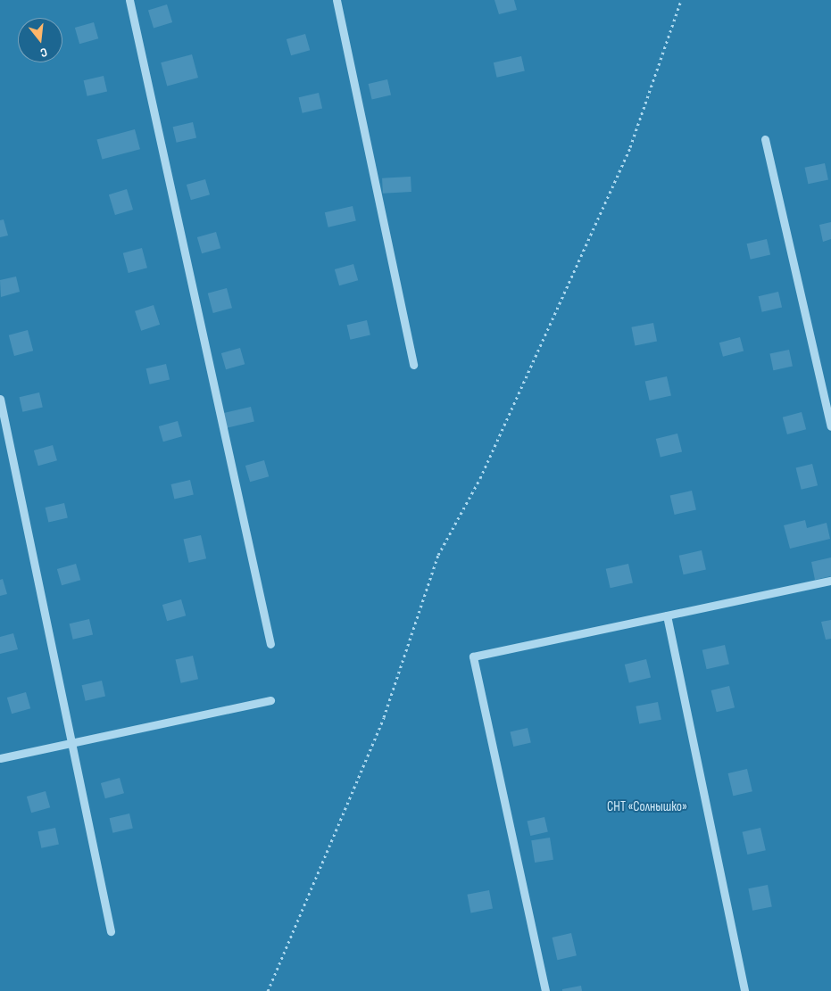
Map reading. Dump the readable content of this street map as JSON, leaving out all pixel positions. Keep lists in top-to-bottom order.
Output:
{
  "parks": ["СНТ «Солнышко»"],
  "north": "bottom"
}
